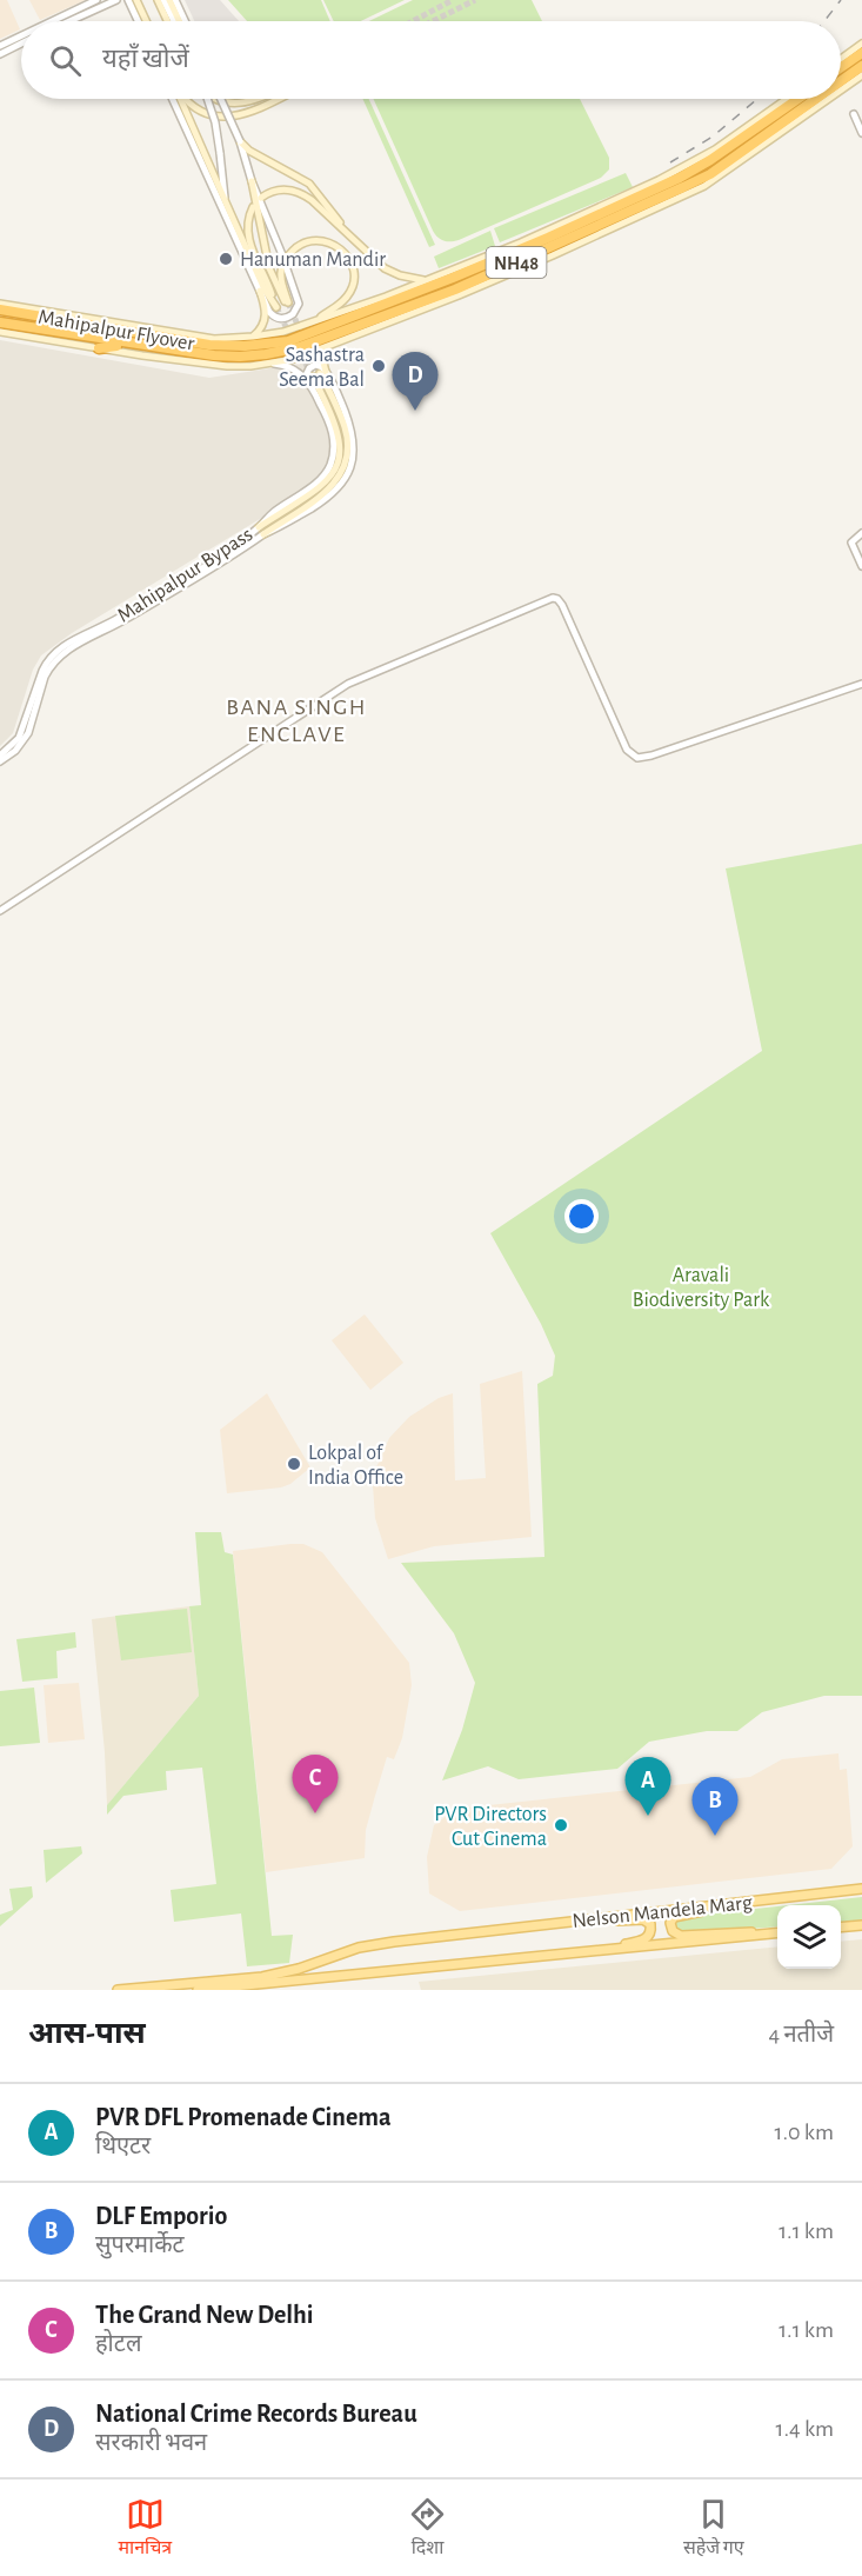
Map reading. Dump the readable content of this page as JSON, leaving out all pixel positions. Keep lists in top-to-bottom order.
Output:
{
  "streets": {
    "highway": ["NH48", "Mahipalpur Flyover"],
    "main road": ["Nelson Mandela Marg"],
    "street": ["Mahipalpur Bypass"]
  },
  "crossings": [
    ["NH48", "Mahipalpur Flyover"]
  ],
  "districts": ["BANA SINGH ENCLAVE"],
  "parks": ["Aravali Biodiversity Park"],
  "places": [
    "Hanuman Mandir",
    "Sashastra Seema Bal",
    "Lokpal of India Office",
    "PVR Directors Cut Cinema"
  ],
  "page": {
    "search": "यहाँ खोजें",
    "pins": [
      "D",
      "C",
      "A",
      "B"
    ],
    "heading": ["आस-पास", "4 नतीजे"],
    "list": [
      {
        "mark": "A",
        "name": "PVR DFL Promenade Cinema",
        "note": "थिएटर",
        "value": "1.0 km"
      },
      {
        "mark": "B",
        "name": "DLF Emporio",
        "note": "सुपरमार्केट",
        "value": "1.1 km"
      },
      {
        "mark": "C",
        "name": "The Grand New Delhi",
        "note": "होटल",
        "value": "1.1 km"
      },
      {
        "mark": "D",
        "name": "National Crime Records Bureau",
        "note": "सरकारी भवन",
        "value": "1.4 km"
      }
    ],
    "nav": ["मानचित्र", "दिशा", "सहेजे गए"]
  }
}
